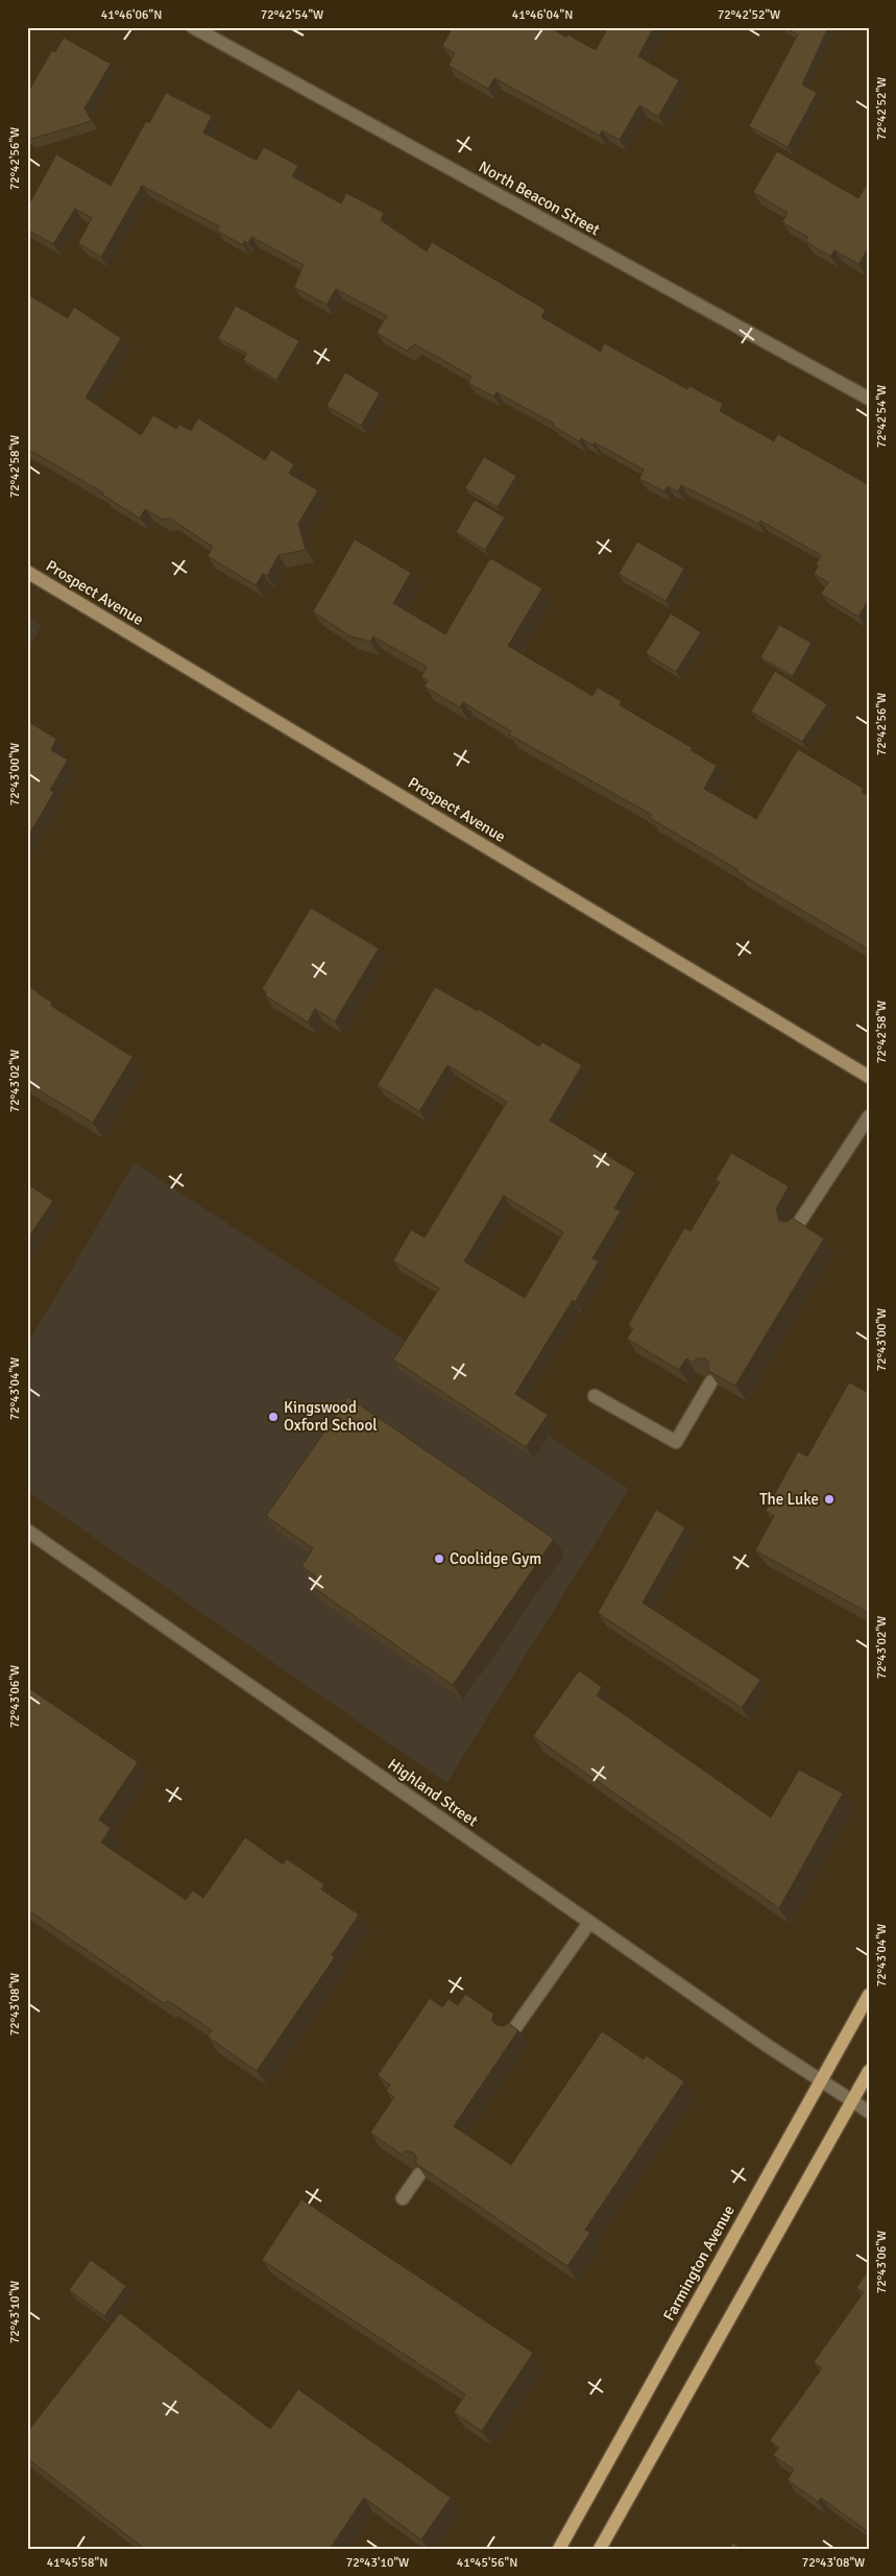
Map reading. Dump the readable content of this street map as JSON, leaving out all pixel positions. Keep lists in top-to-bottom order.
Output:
{
  "streets": {
    "main road": ["Prospect Avenue", "Farmington Avenue"],
    "street": ["North Beacon Street", "Highland Street"]
  },
  "crossings": [
    ["Highland Street", "Farmington Avenue"]
  ],
  "places": ["Kingswood Oxford School", "The Luke", "Coolidge Gym"],
  "coordinates": [
    "41°46'06\"N",
    "72°42'54\"W",
    "41°46'04\"N",
    "72°42'52\"W",
    "72°42'56\"W",
    "72°42'58\"W",
    "72°43'00\"W",
    "72°43'02\"W",
    "72°43'04\"W",
    "72°43'06\"W",
    "72°43'08\"W",
    "72°43'10\"W",
    "41°45'58\"N",
    "41°45'56\"N"
  ]
}
